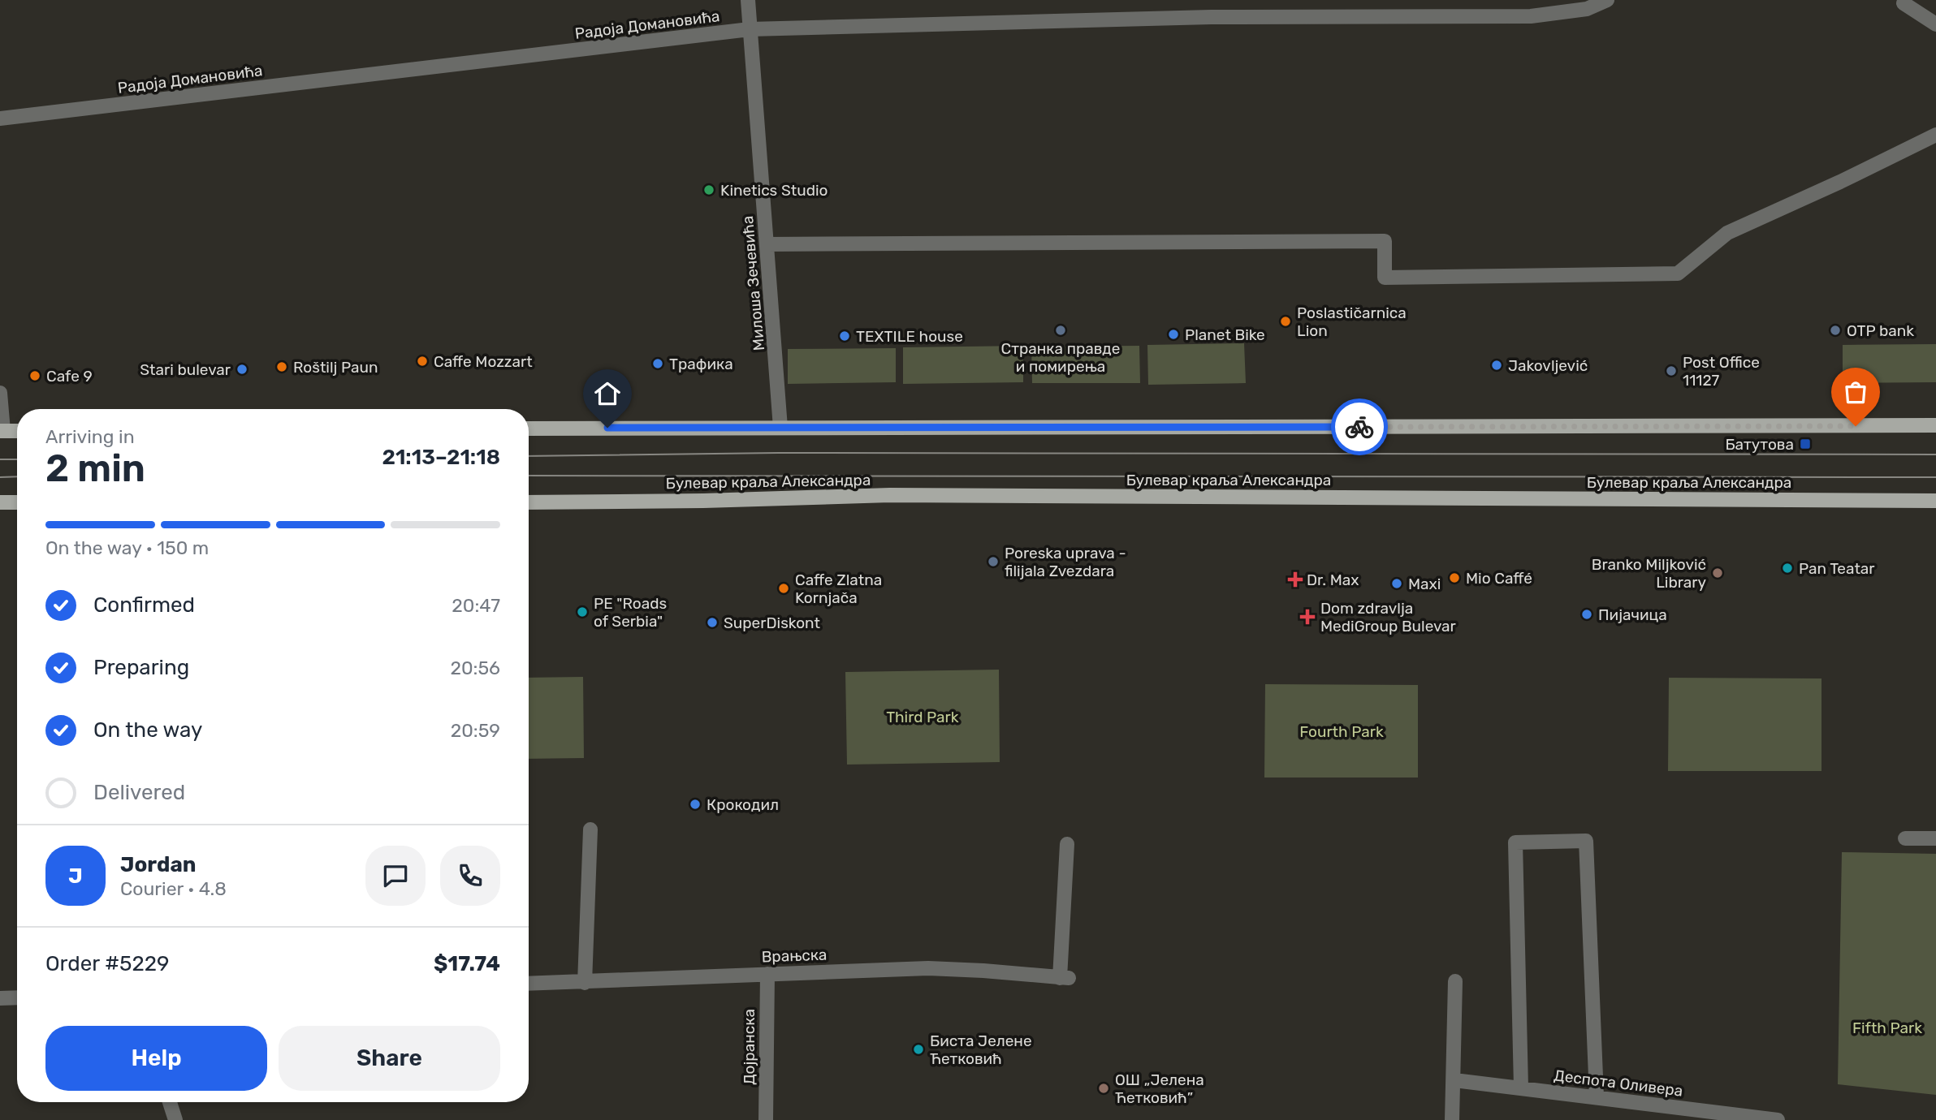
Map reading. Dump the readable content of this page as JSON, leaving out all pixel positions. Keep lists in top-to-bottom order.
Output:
{
  "streets": {
    "main road": ["Булевар краља Александра"],
    "street": [
      "Радоја Домановића",
      "Милоша Зечевића",
      "Врањска",
      "Дојранска",
      "Деспота Оливера"
    ]
  },
  "crossings": [
    ["Радоја Домановића", "Милоша Зечевића"],
    ["Врањска", "Дојранска"]
  ],
  "parks": ["Third Park", "Fourth Park", "Fifth Park"],
  "places": {
    "other": [
      "Kinetics Studio",
      "Poslastičarnica Lion",
      "Странка правде и помирења",
      "OTP bank",
      "Planet Bike",
      "TEXTILE house",
      "Caffe Mozzart",
      "Трафика",
      "Jakovljević",
      "Roštilj Paun",
      "Stari bulevar",
      "Post Office 11127",
      "Cafe 9",
      "Poreska uprava - filijala Zvezdara",
      "Pan Teatar",
      "Branko Miljković Library",
      "Mio Caffé",
      "Maxi",
      "Caffe Zlatna Kornjača",
      "PE \"Roads of Serbia\"",
      "Пијачица",
      "SuperDiskont",
      "Крокодил",
      "Биста Јелене Ћетковић",
      "ОШ „Јелена Ћетковић”"
    ],
    "transit": ["Батутова"],
    "health": ["Dr. Max", "Dom zdravlja MediGroup Bulevar"]
  },
  "page": {
    "heading": ["2 min", "Arriving in", "21:13–21:18"],
    "panel": [
      "Jordan",
      "Courier · 4.8",
      "Order #5229",
      "$17.74"
    ],
    "bar": "On the way · 150 m",
    "list": [
      ["Confirmed", "20:47"],
      ["Preparing", "20:56"],
      ["On the way", "20:59"],
      "Delivered"
    ],
    "round": "J",
    "buttons": ["Help", "Share"]
  }
}
